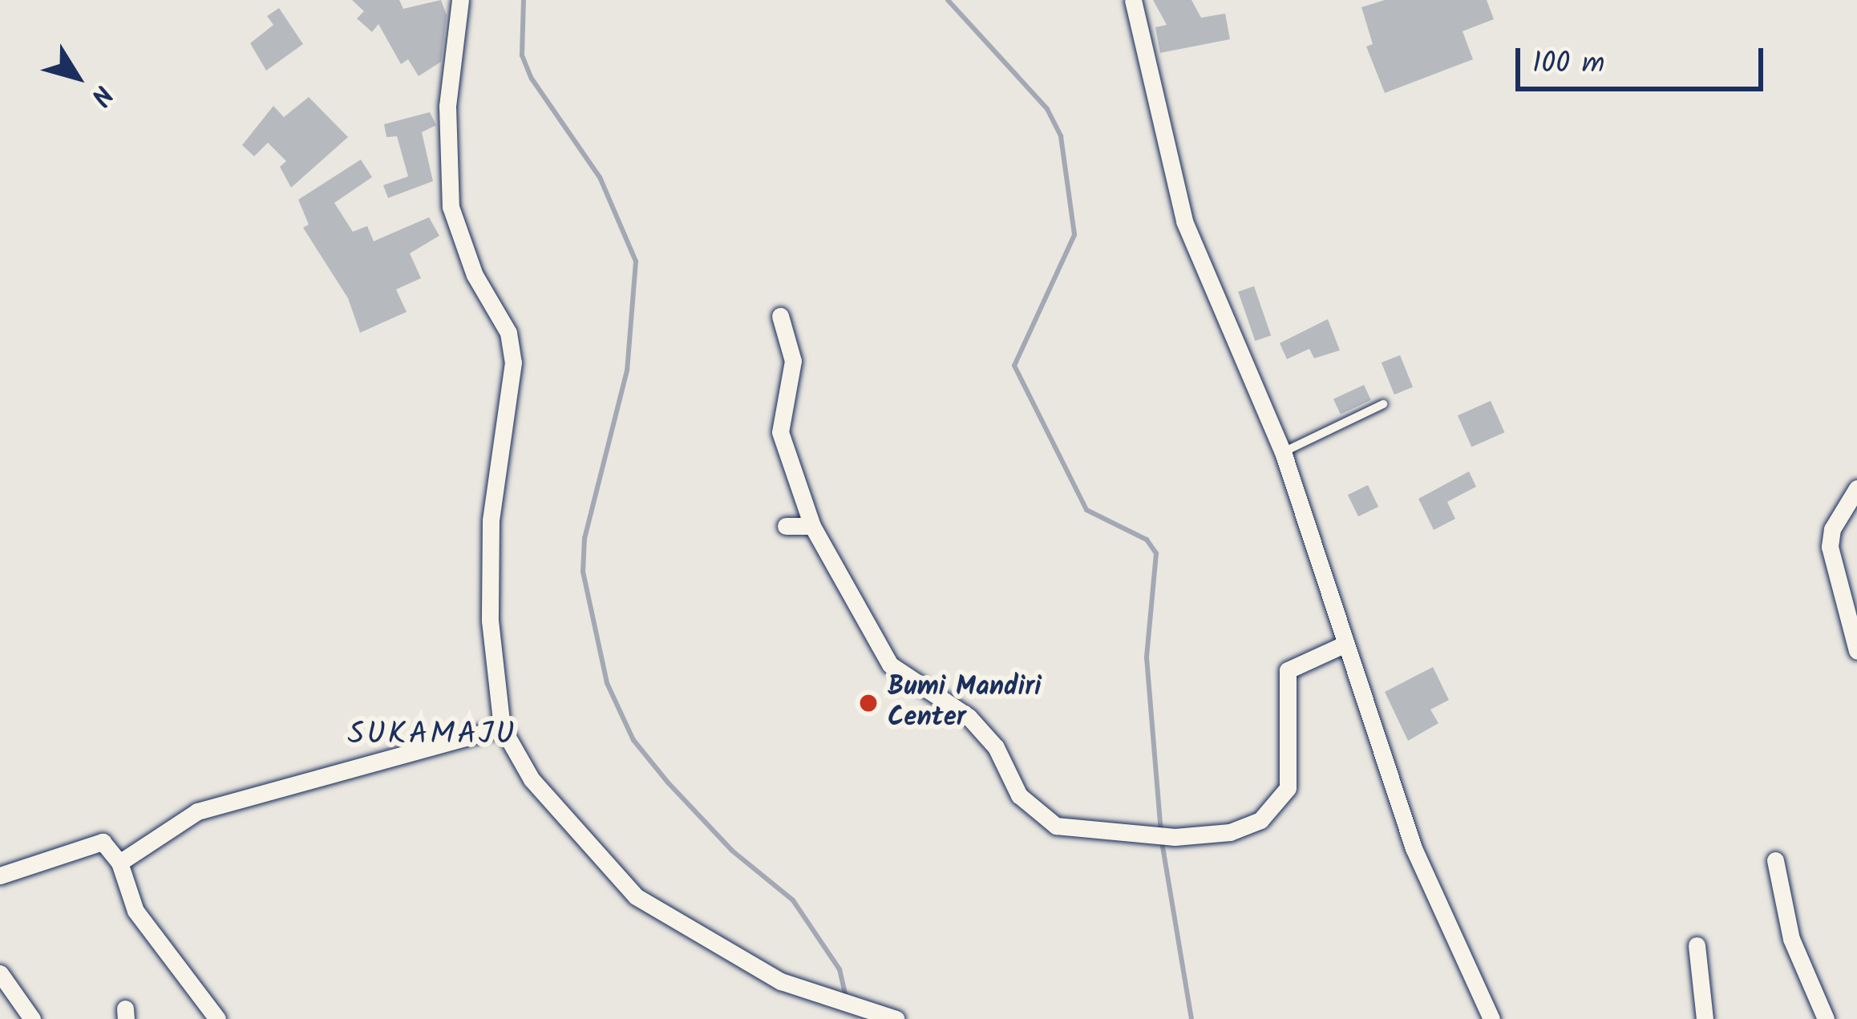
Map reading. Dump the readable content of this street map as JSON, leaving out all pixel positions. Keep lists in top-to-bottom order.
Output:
{
  "districts": ["SUKAMAJU"],
  "places": ["Bumi Mandiri Center"],
  "scale_bar": "100 m",
  "north": "bottom right"
}
